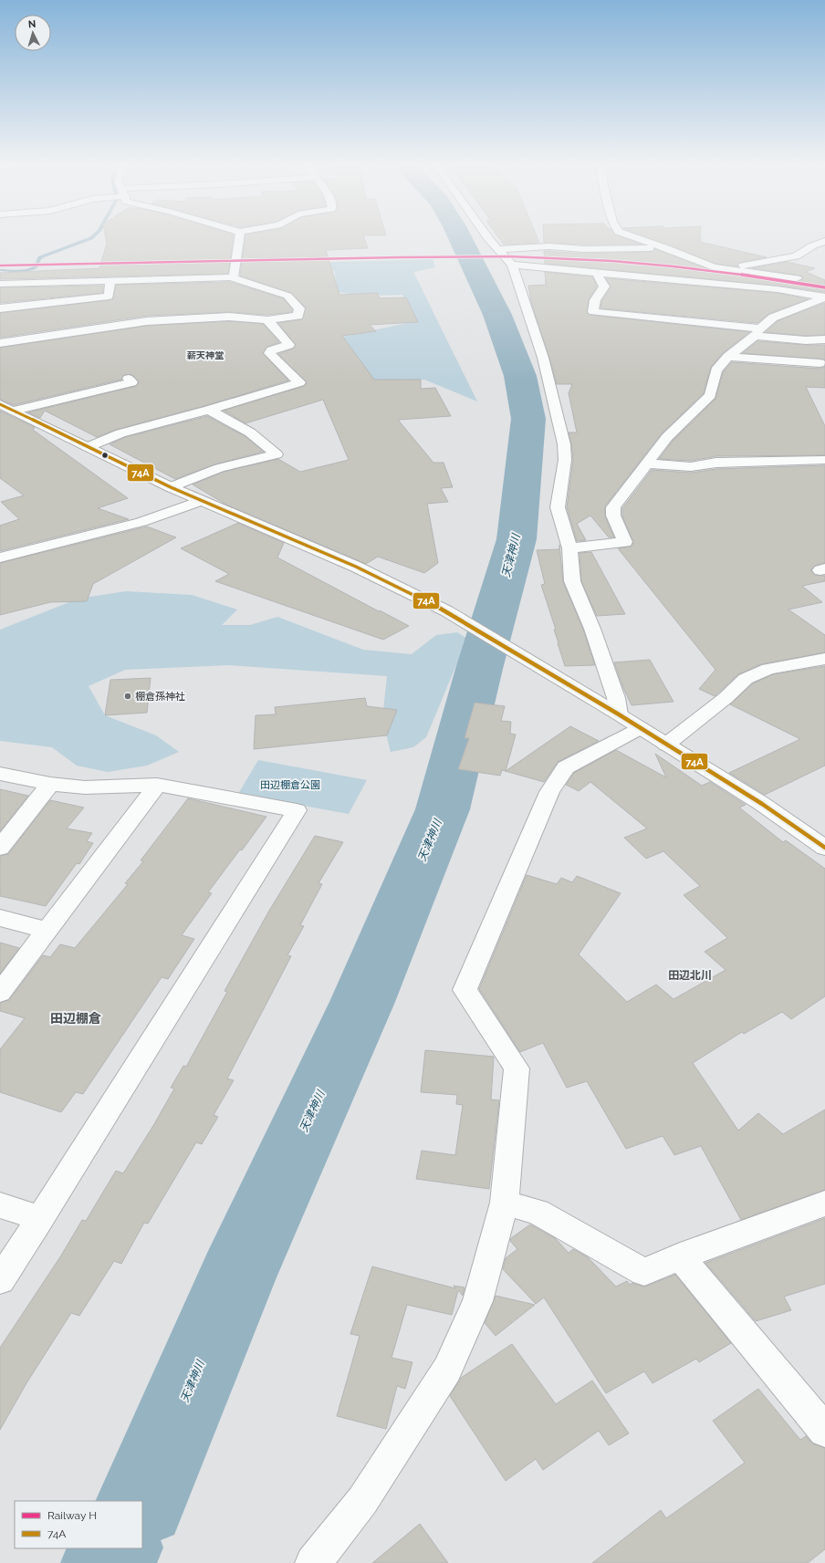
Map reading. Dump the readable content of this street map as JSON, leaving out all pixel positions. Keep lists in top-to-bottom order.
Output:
{
  "districts": ["薪天神堂", "田辺北川", "田辺棚倉"],
  "water": ["天津神川"],
  "parks": ["田辺棚倉公園"],
  "places": ["棚倉孫神社"],
  "lines": ["rail line H", "transit line 74A"],
  "legend": ["Railway H", "74A"],
  "north": "top"
}
